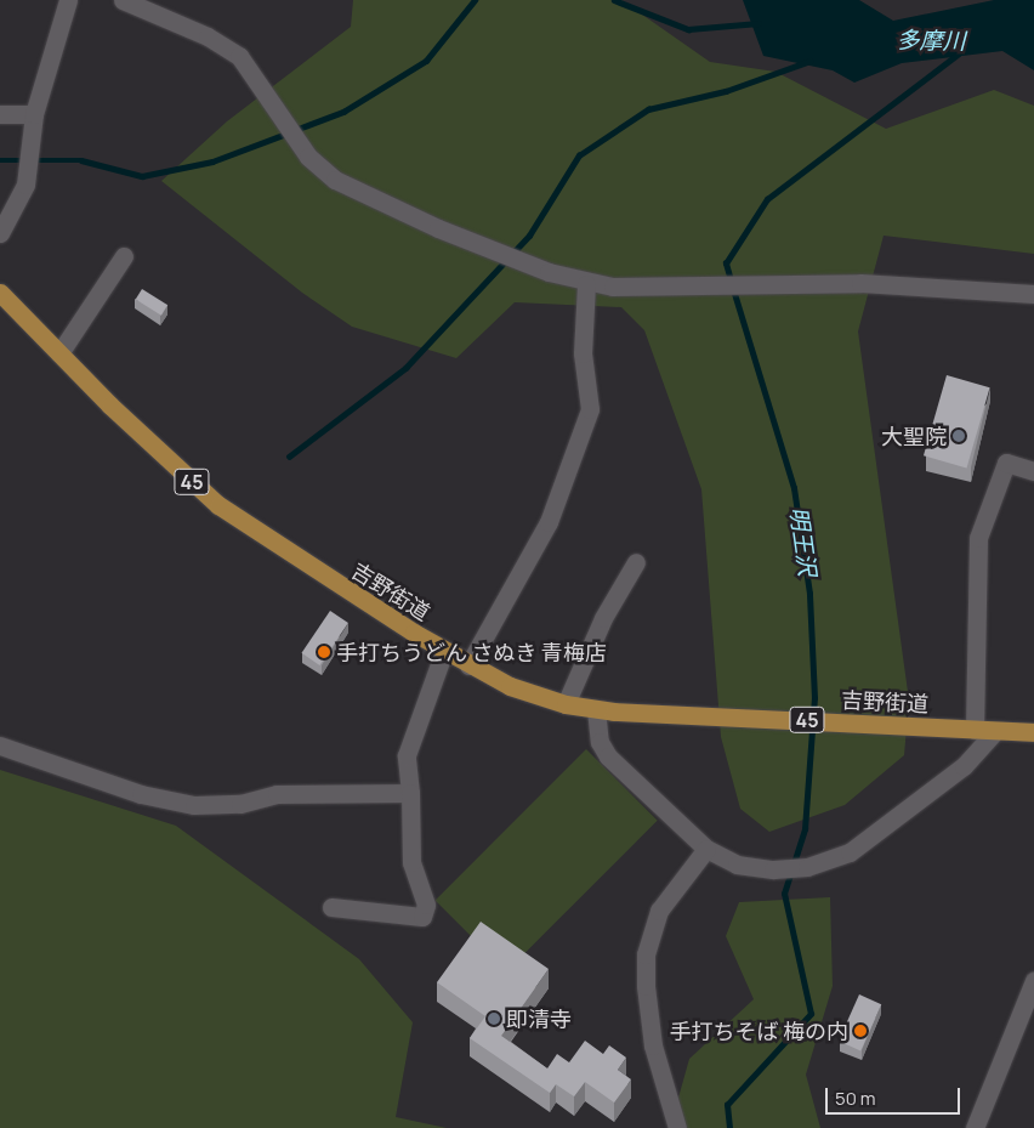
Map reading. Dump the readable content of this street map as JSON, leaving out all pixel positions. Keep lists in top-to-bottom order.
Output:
{
  "streets": {
    "main road": ["45", "吉野街道"]
  },
  "water": ["多摩川", "明王沢"],
  "places": [
    "大聖院",
    "手打ちうどん さぬき 青梅店",
    "即清寺",
    "手打ちそば 梅の内"
  ],
  "scale_bar": "50 m"
}
